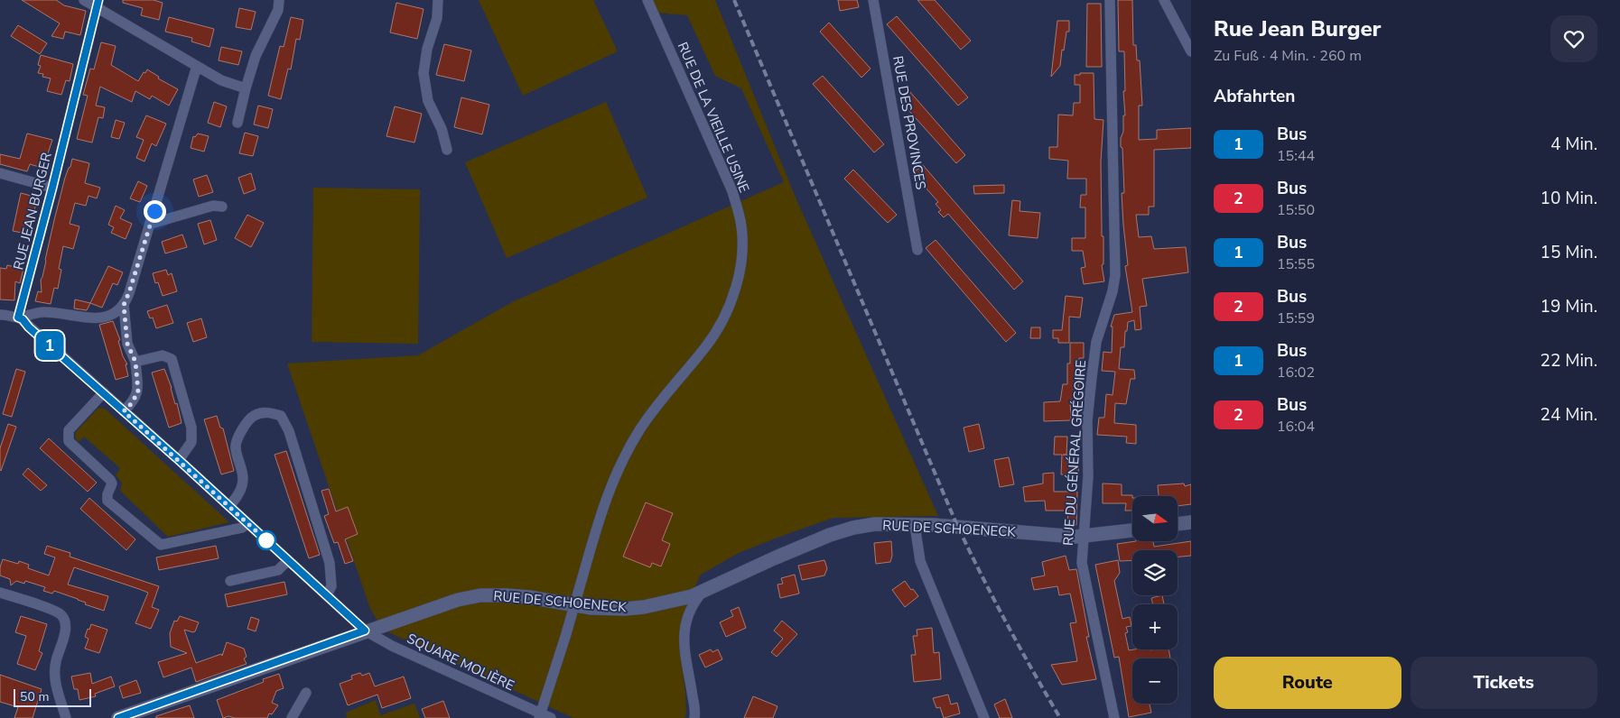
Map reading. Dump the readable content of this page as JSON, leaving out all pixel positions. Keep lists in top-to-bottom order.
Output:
{
  "streets": {
    "main road": ["RUE DE SCHOENECK"],
    "street": [
      "RUE DE LA VIEILLE USINE",
      "RUE DES PROVINCES",
      "RUE JEAN BURGER",
      "RUE DU GÉNÉRAL GRÉGOIRE",
      "SQUARE MOLIÈRE"
    ]
  },
  "crossings": [
    ["RUE DE LA VIEILLE USINE", "SQUARE MOLIÈRE"],
    ["RUE DU GÉNÉRAL GRÉGOIRE", "RUE DE SCHOENECK"],
    ["RUE DE SCHOENECK", "SQUARE MOLIÈRE"]
  ],
  "lines": ["bus line 1"],
  "scale_bar": "50 m",
  "north": "right",
  "page": {
    "on_map": "1",
    "heading": [
      ["Rue Jean Burger", "Zu Fuß · 4 Min. · 260 m"],
      "Abfahrten"
    ],
    "list": [
      {
        "mark": "1",
        "name": "Bus",
        "note": "15:44",
        "value": "4 Min."
      },
      {
        "mark": "2",
        "name": "Bus",
        "note": "15:50",
        "value": "10 Min."
      },
      {
        "mark": "1",
        "name": "Bus",
        "note": "15:55",
        "value": "15 Min."
      },
      {
        "mark": "2",
        "name": "Bus",
        "note": "15:59",
        "value": "19 Min."
      },
      {
        "mark": "1",
        "name": "Bus",
        "note": "16:02",
        "value": "22 Min."
      },
      {
        "mark": "2",
        "name": "Bus",
        "note": "16:04",
        "value": "24 Min."
      }
    ],
    "map_buttons": ["+", "−"],
    "buttons": ["Route", "Tickets"],
    "scale": "50 m"
  }
}
